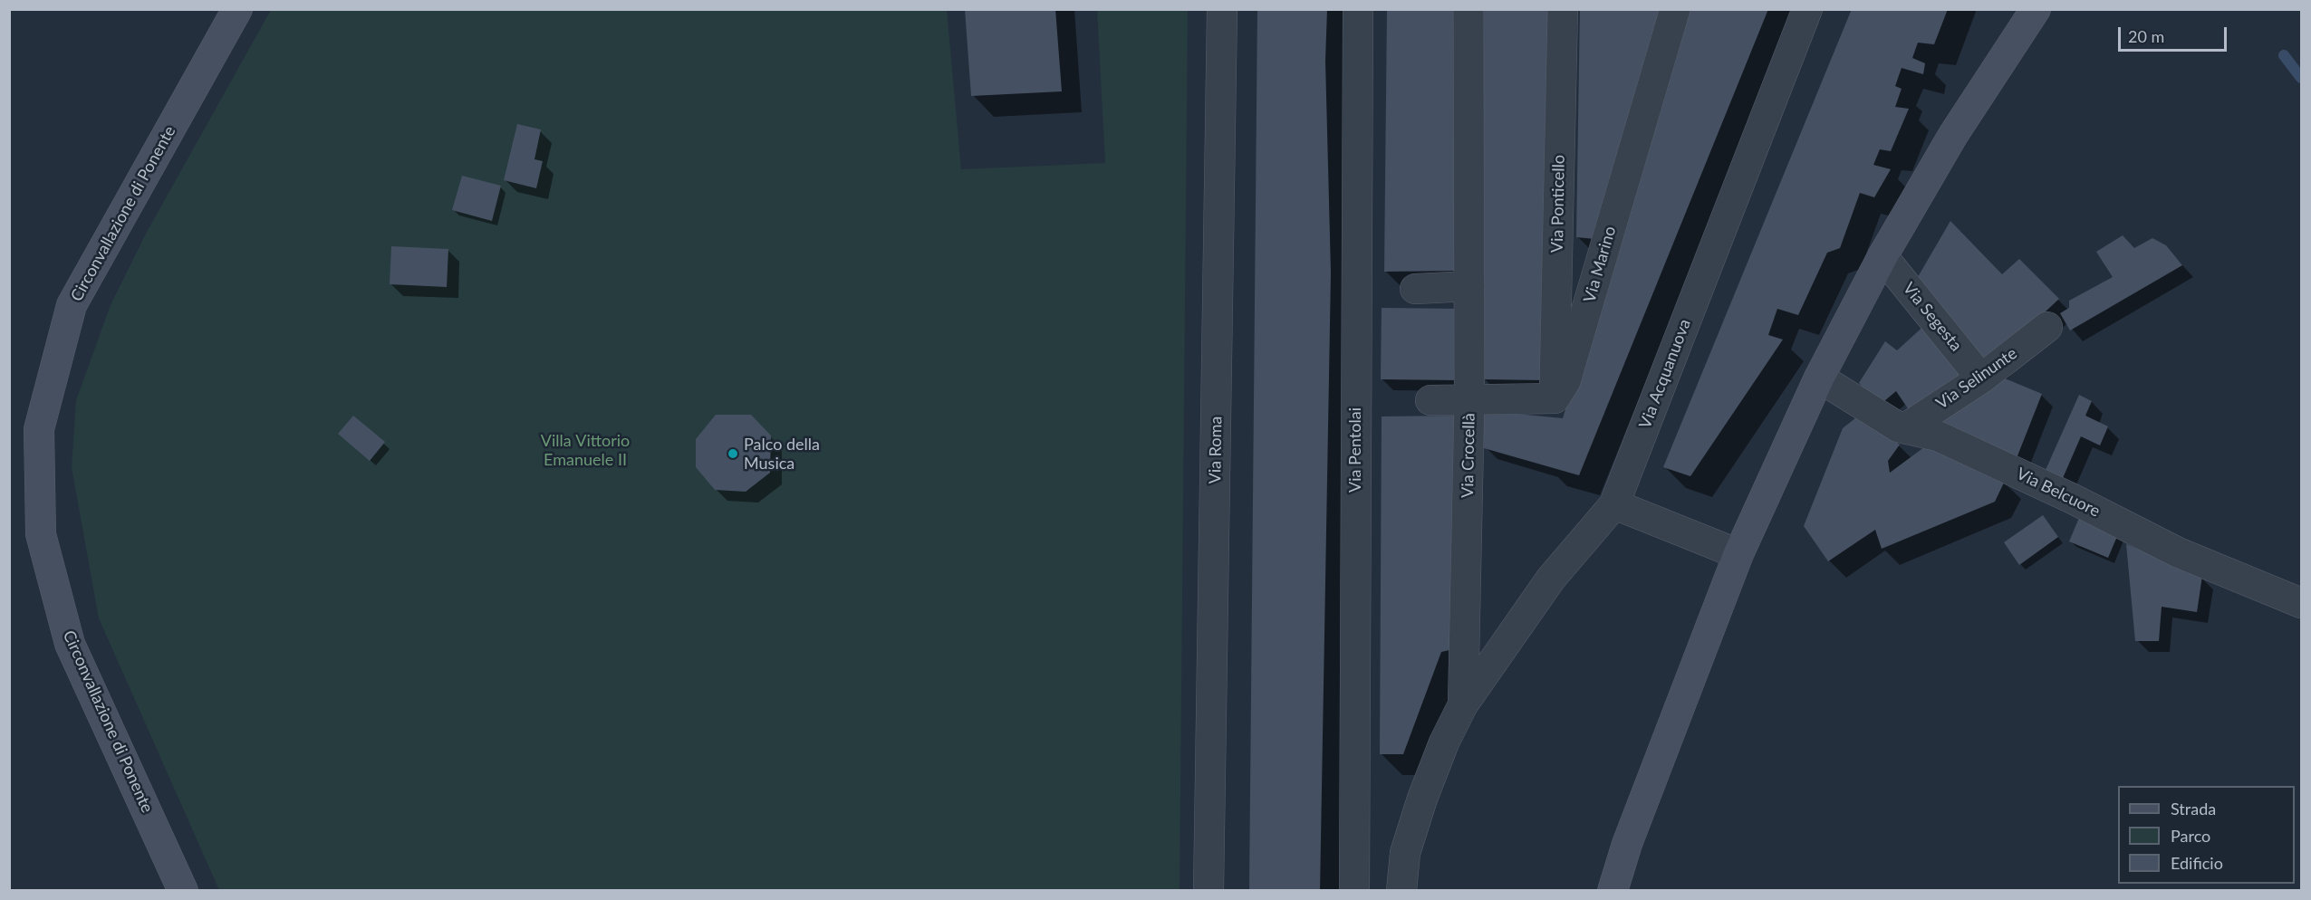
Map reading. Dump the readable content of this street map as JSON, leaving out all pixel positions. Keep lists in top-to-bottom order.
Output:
{
  "streets": {
    "main road": ["Circonvallazione di Ponente"],
    "street": [
      "Via Ponticello",
      "Via Marino",
      "Via Segesta",
      "Via Acquanuova",
      "Via Selinunte",
      "Via Roma",
      "Via Pentolai",
      "Via Crocellà",
      "Via Belcuore"
    ]
  },
  "crossings": [
    ["Via Ponticello", "Via Marino"],
    ["Via Segesta", "Via Selinunte"],
    ["Via Acquanuova", "Via Crocellà"],
    ["Via Selinunte", "Via Belcuore"]
  ],
  "parks": ["Villa Vittorio Emanuele II"],
  "places": ["Palco della Musica"],
  "legend": ["Strada", "Parco", "Edificio"],
  "scale_bar": "20 m"
}
